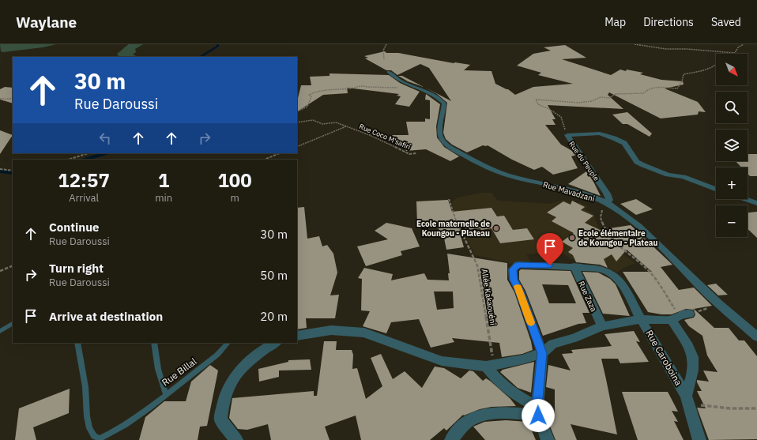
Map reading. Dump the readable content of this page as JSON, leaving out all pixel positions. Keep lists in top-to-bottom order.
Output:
{
  "streets": {
    "street": [
      "Rue du Peuple",
      "Rue Mavadzani",
      "Rue Zaza",
      "Rue Caroboina"
    ],
    "lane": ["Rue Billal"],
    "path": ["Rue Coco M'safiri", "Allée Kakaouéni"]
  },
  "crossings": [
    ["Rue du Peuple", "Rue Mavadzani"],
    ["Rue Zaza", "Rue Caroboina"]
  ],
  "places": ["Ecole maternelle de Koungou - Plateau", "Ecole élémentaire de Koungou - Plateau"],
  "north": "bottom right",
  "page": {
    "header": "Waylane",
    "nav": ["Map", "Directions", "Saved"],
    "map_buttons": ["+", "−"],
    "turn": ["30 m", "Rue Daroussi"],
    "eta": [
      "12:57",
      "Arrival",
      "1",
      "min",
      "100",
      "m"
    ],
    "list": [
      {
        "name": "Continue",
        "note": "Rue Daroussi",
        "value": "30 m"
      },
      {
        "name": "Turn right",
        "note": "Rue Daroussi",
        "value": "50 m"
      },
      {
        "name": "Arrive at destination",
        "value": "20 m"
      }
    ]
  }
}
